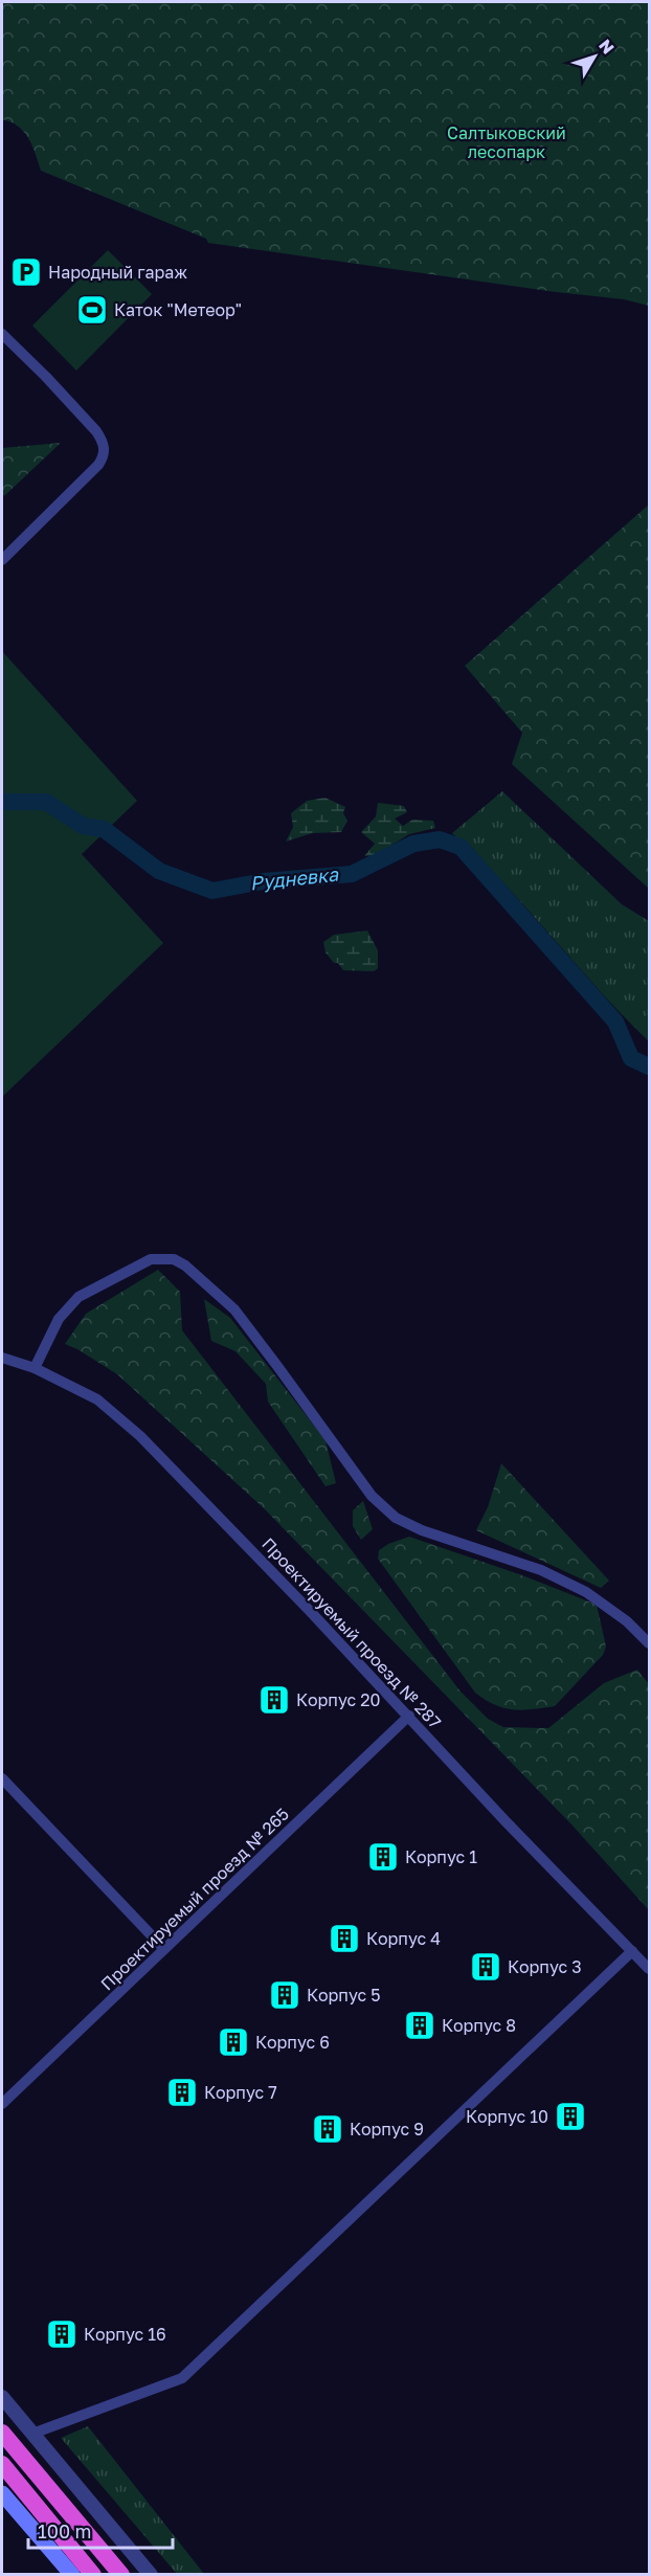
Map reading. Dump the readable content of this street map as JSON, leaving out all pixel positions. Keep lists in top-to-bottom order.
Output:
{
  "streets": {
    "street": ["Проектируемый проезд № 287", "Проектируемый проезд № 265"]
  },
  "crossings": [
    ["Проектируемый проезд № 287", "Проектируемый проезд № 265"]
  ],
  "water": ["Рудневка"],
  "parks": ["Салтыковский лесопарк"],
  "places": {
    "parking": ["Народный гараж"],
    "sports": ["Каток \"Метеор\""],
    "building": [
      "Корпус 20",
      "Корпус 1",
      "Корпус 4",
      "Корпус 3",
      "Корпус 5",
      "Корпус 8",
      "Корпус 6",
      "Корпус 7",
      "Корпус 10",
      "Корпус 9",
      "Корпус 16"
    ]
  },
  "scale_bar": "100 m",
  "north": "top right"
}
